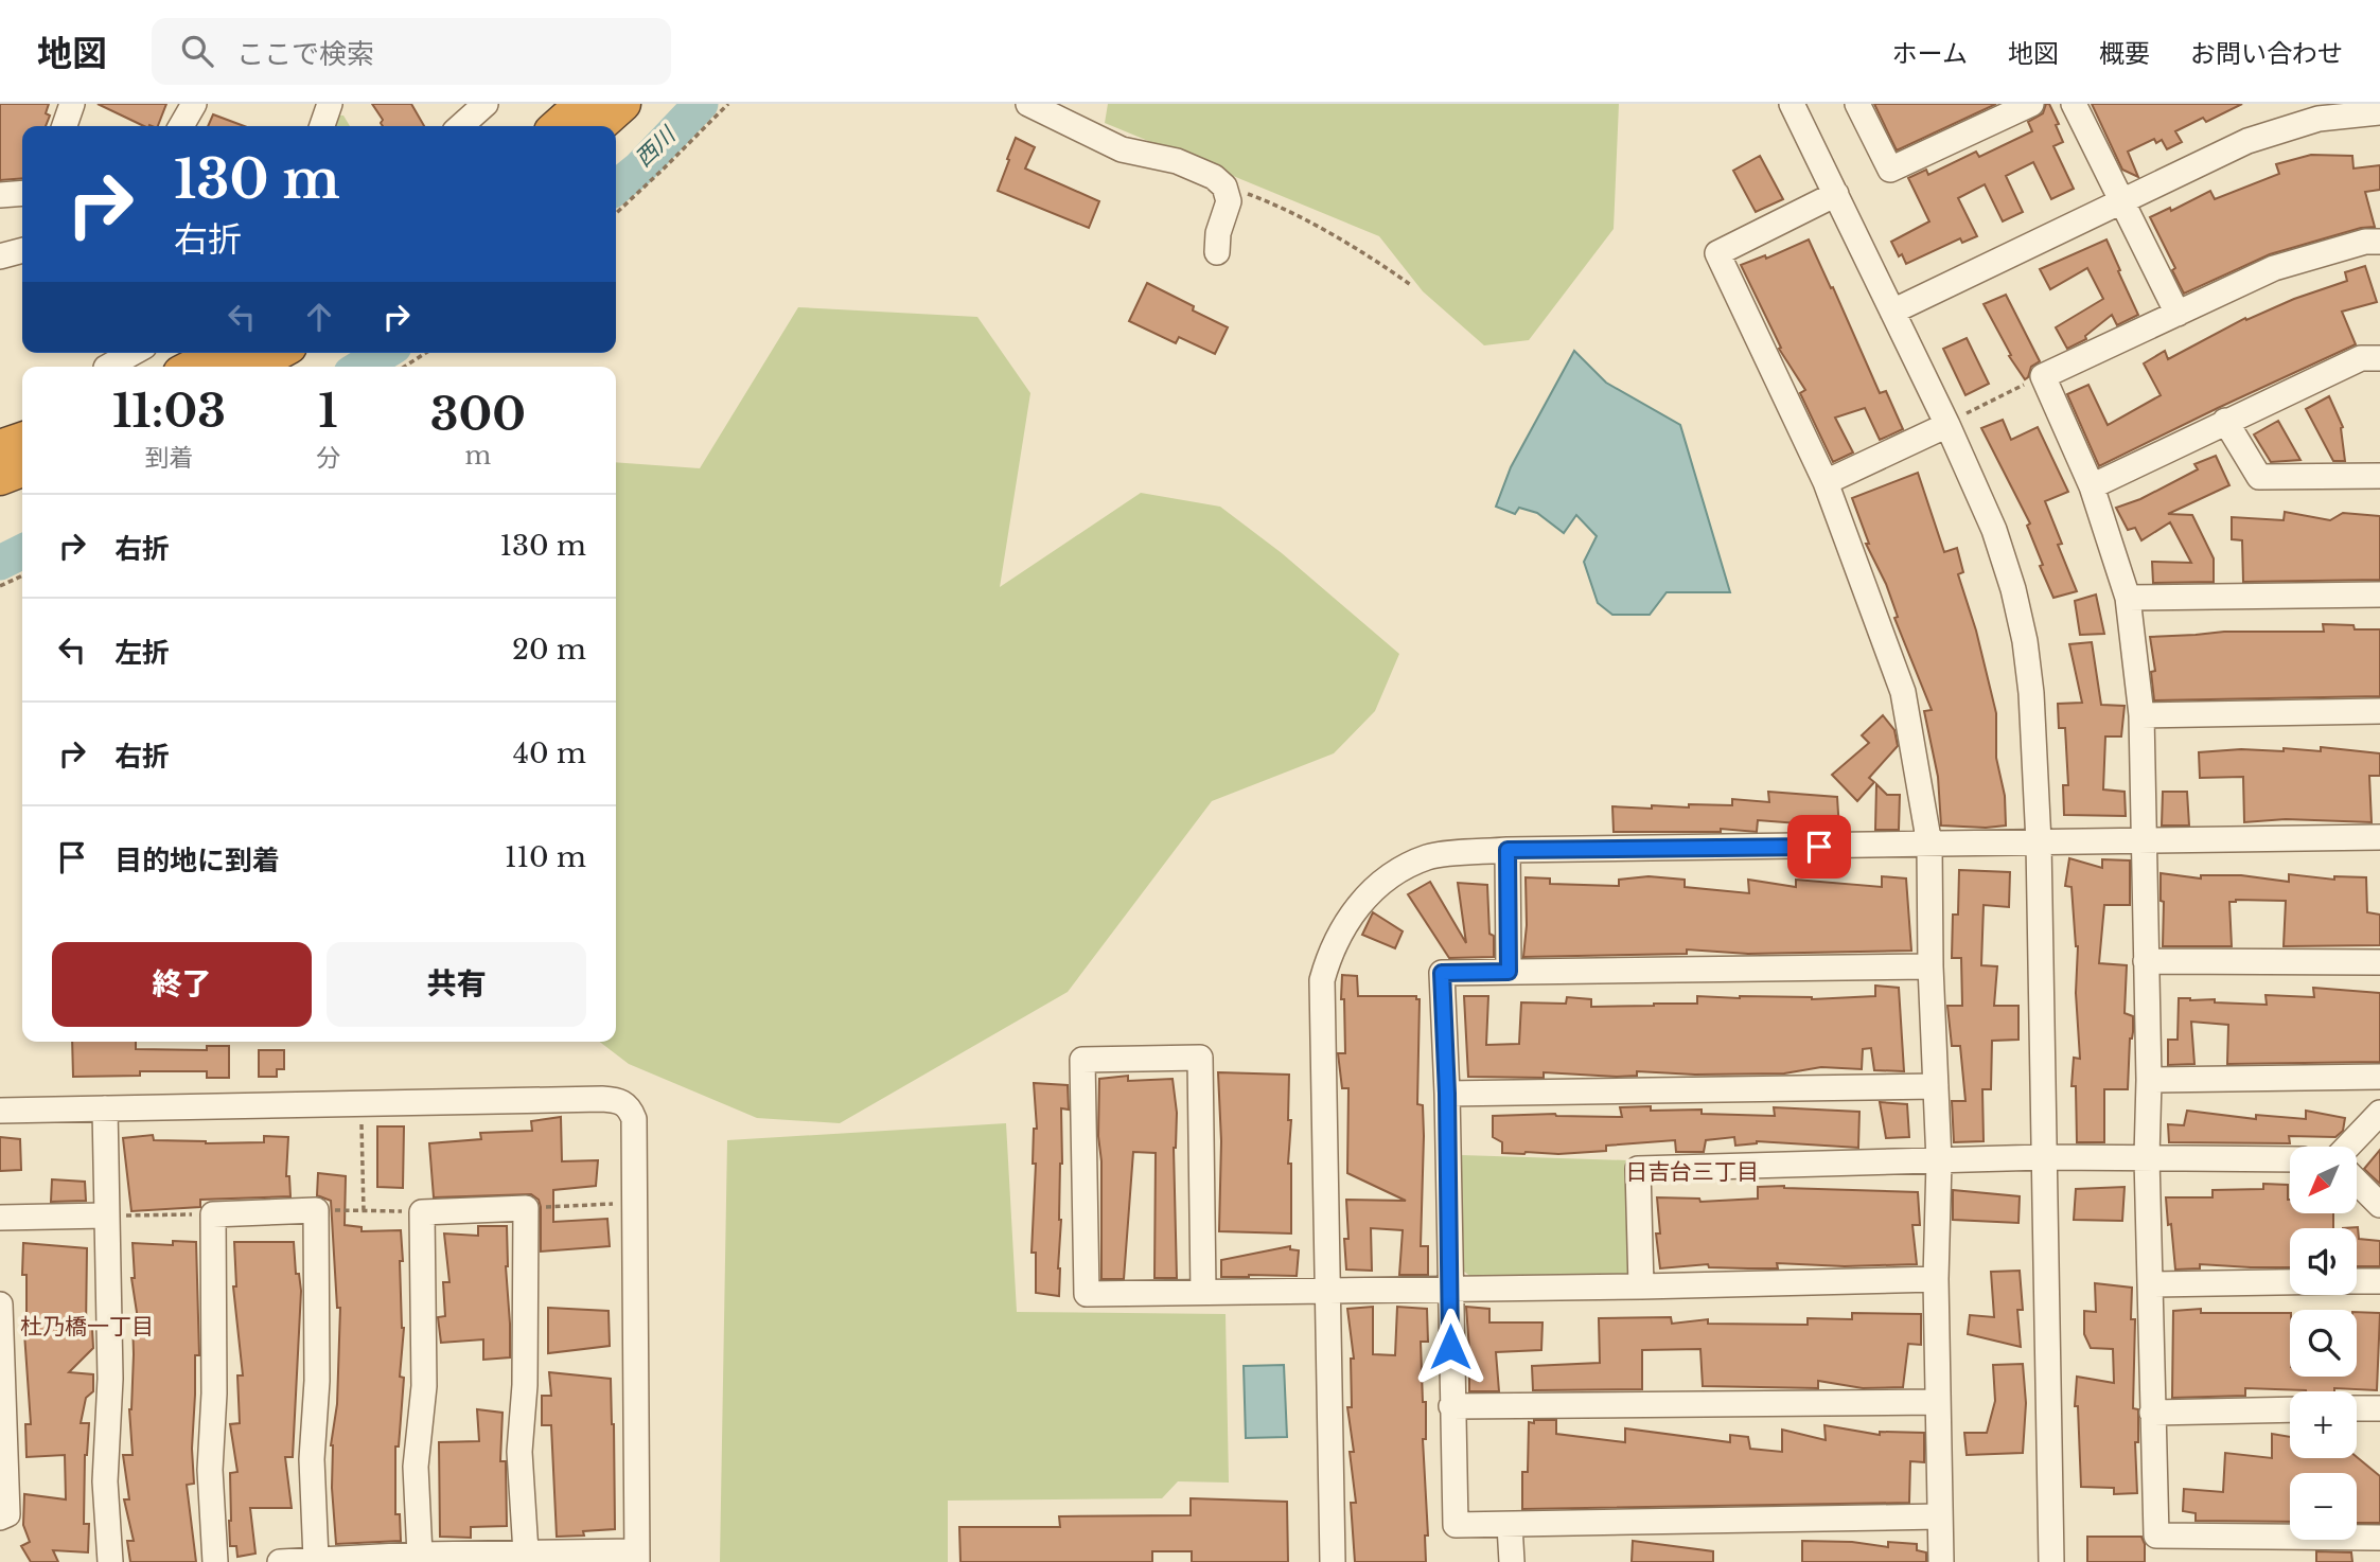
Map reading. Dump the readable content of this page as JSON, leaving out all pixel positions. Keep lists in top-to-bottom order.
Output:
{
  "districts": ["日吉台三丁目", "杜乃橋一丁目"],
  "water": ["西川"],
  "north": "bottom left",
  "page": {
    "header": "地図",
    "search": "ここで検索",
    "nav": [
      "ホーム",
      "地図",
      "概要",
      "お問い合わせ"
    ],
    "turn": ["130 m", "右折"],
    "eta": [
      "11:03",
      "到着",
      "1",
      "分",
      "300",
      "m"
    ],
    "list": [
      {
        "name": "右折",
        "value": "130 m"
      },
      {
        "name": "左折",
        "value": "20 m"
      },
      {
        "name": "右折",
        "value": "40 m"
      },
      {
        "name": "目的地に到着",
        "value": "110 m"
      }
    ],
    "buttons": ["終了", "共有"],
    "map_buttons": ["+", "−"]
  }
}
